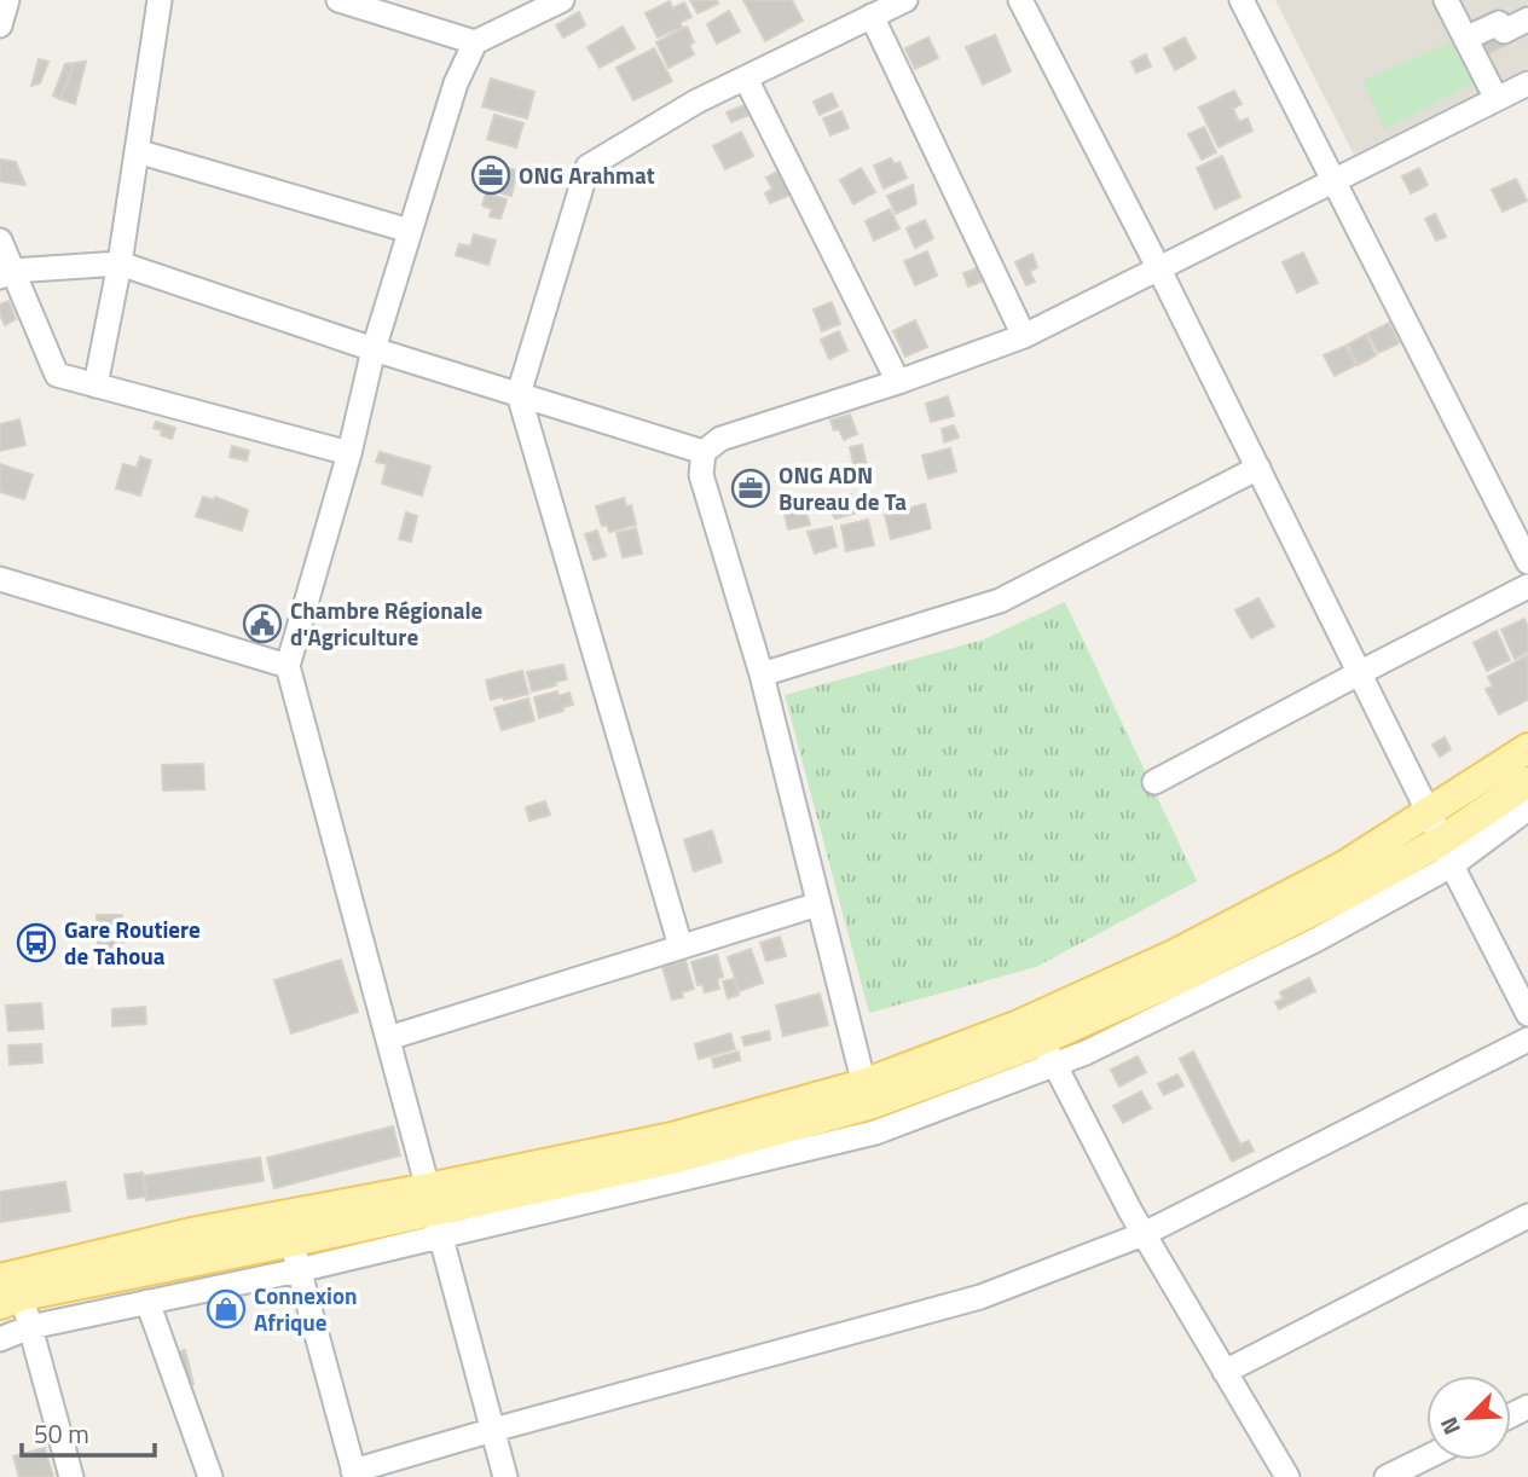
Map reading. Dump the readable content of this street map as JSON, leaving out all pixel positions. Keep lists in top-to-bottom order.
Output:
{
  "places": {
    "office": ["ONG Arahmat", "ONG ADN Bureau de Ta"],
    "public building": ["Chambre Régionale d'Agriculture"],
    "bus stop": ["Gare Routiere de Tahoua"],
    "shop": ["Connexion Afrique"]
  },
  "scale_bar": "50 m",
  "north": "bottom left"
}
